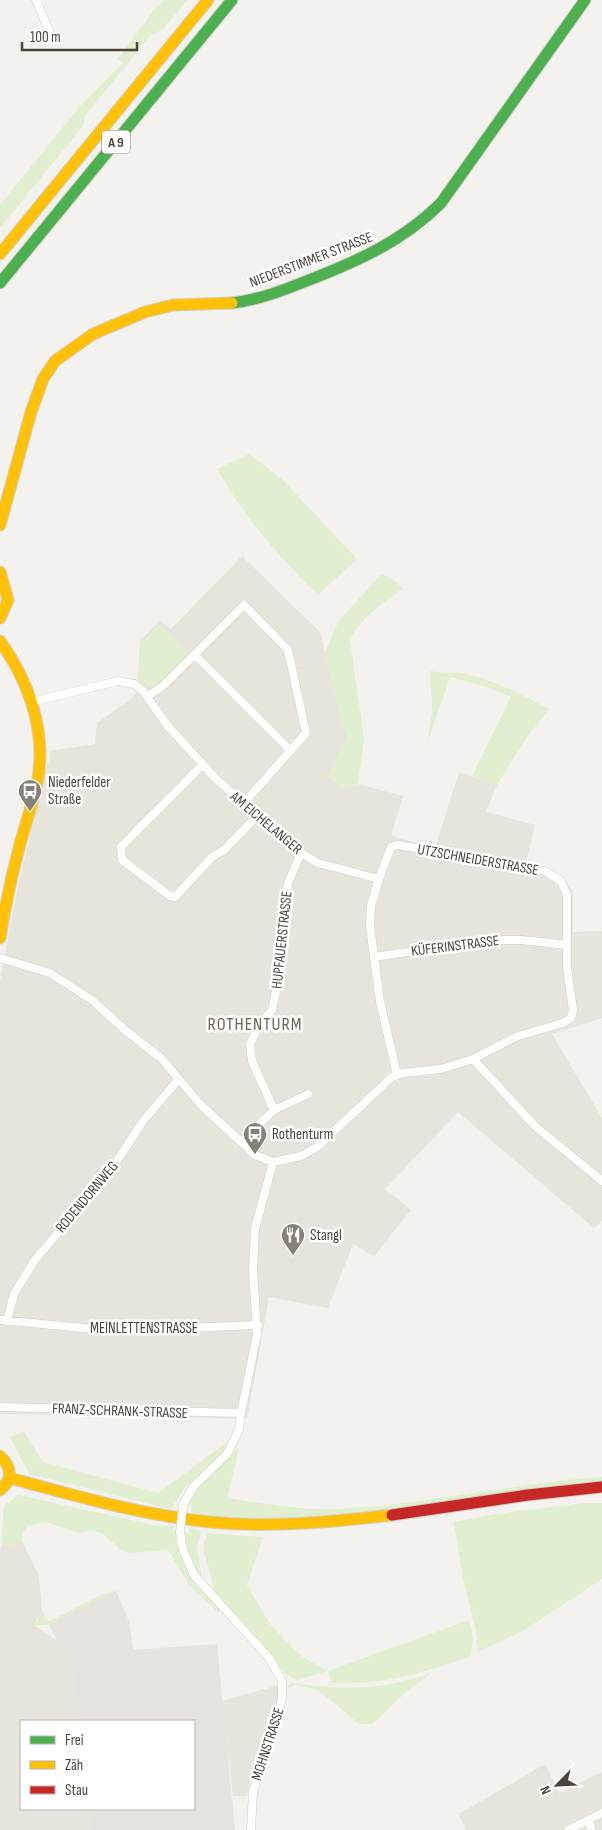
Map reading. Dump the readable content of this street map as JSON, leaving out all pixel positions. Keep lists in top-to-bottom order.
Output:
{
  "streets": {
    "main road": ["A 9", "NIEDERSTIMMER STRASSE"],
    "street": [
      "AM EICHELANGER",
      "UTZSCHNEIDERSTRASSE",
      "HUPFAUERSTRASSE",
      "KÜFERINSTRASSE",
      "RODENDORNWEG",
      "MEINLETTENSTRASSE",
      "FRANZ-SCHRANK-STRASSE",
      "MOHNSTRASSE"
    ]
  },
  "crossings": [
    ["AM EICHELANGER", "UTZSCHNEIDERSTRASSE"],
    ["AM EICHELANGER", "HUPFAUERSTRASSE"],
    ["UTZSCHNEIDERSTRASSE", "KÜFERINSTRASSE"],
    ["RODENDORNWEG", "MEINLETTENSTRASSE"],
    ["FRANZ-SCHRANK-STRASSE", "MOHNSTRASSE"]
  ],
  "districts": ["ROTHENTURM"],
  "places": {
    "bus stop": ["Niederfelder Straße", "Rothenturm"],
    "restaurant": ["Stangl"]
  },
  "legend": ["Frei", "Zäh", "Stau"],
  "scale_bar": "100 m",
  "north": "bottom left"
}
